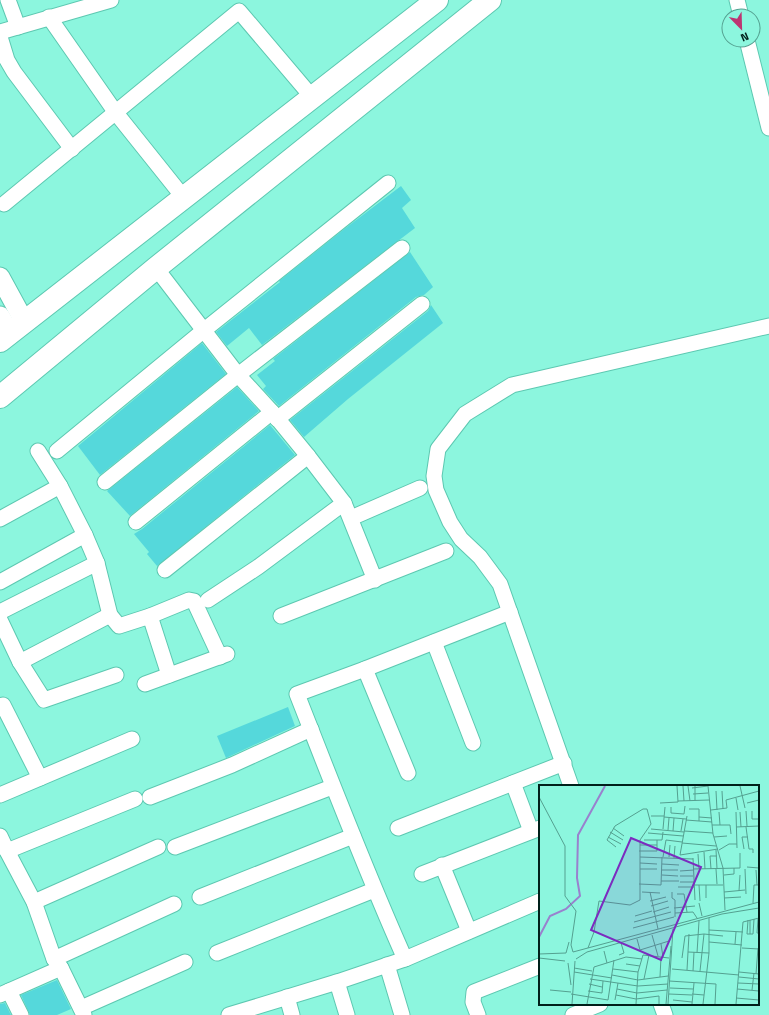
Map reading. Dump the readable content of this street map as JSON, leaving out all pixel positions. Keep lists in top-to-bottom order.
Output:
{
  "north": "bottom right"
}
